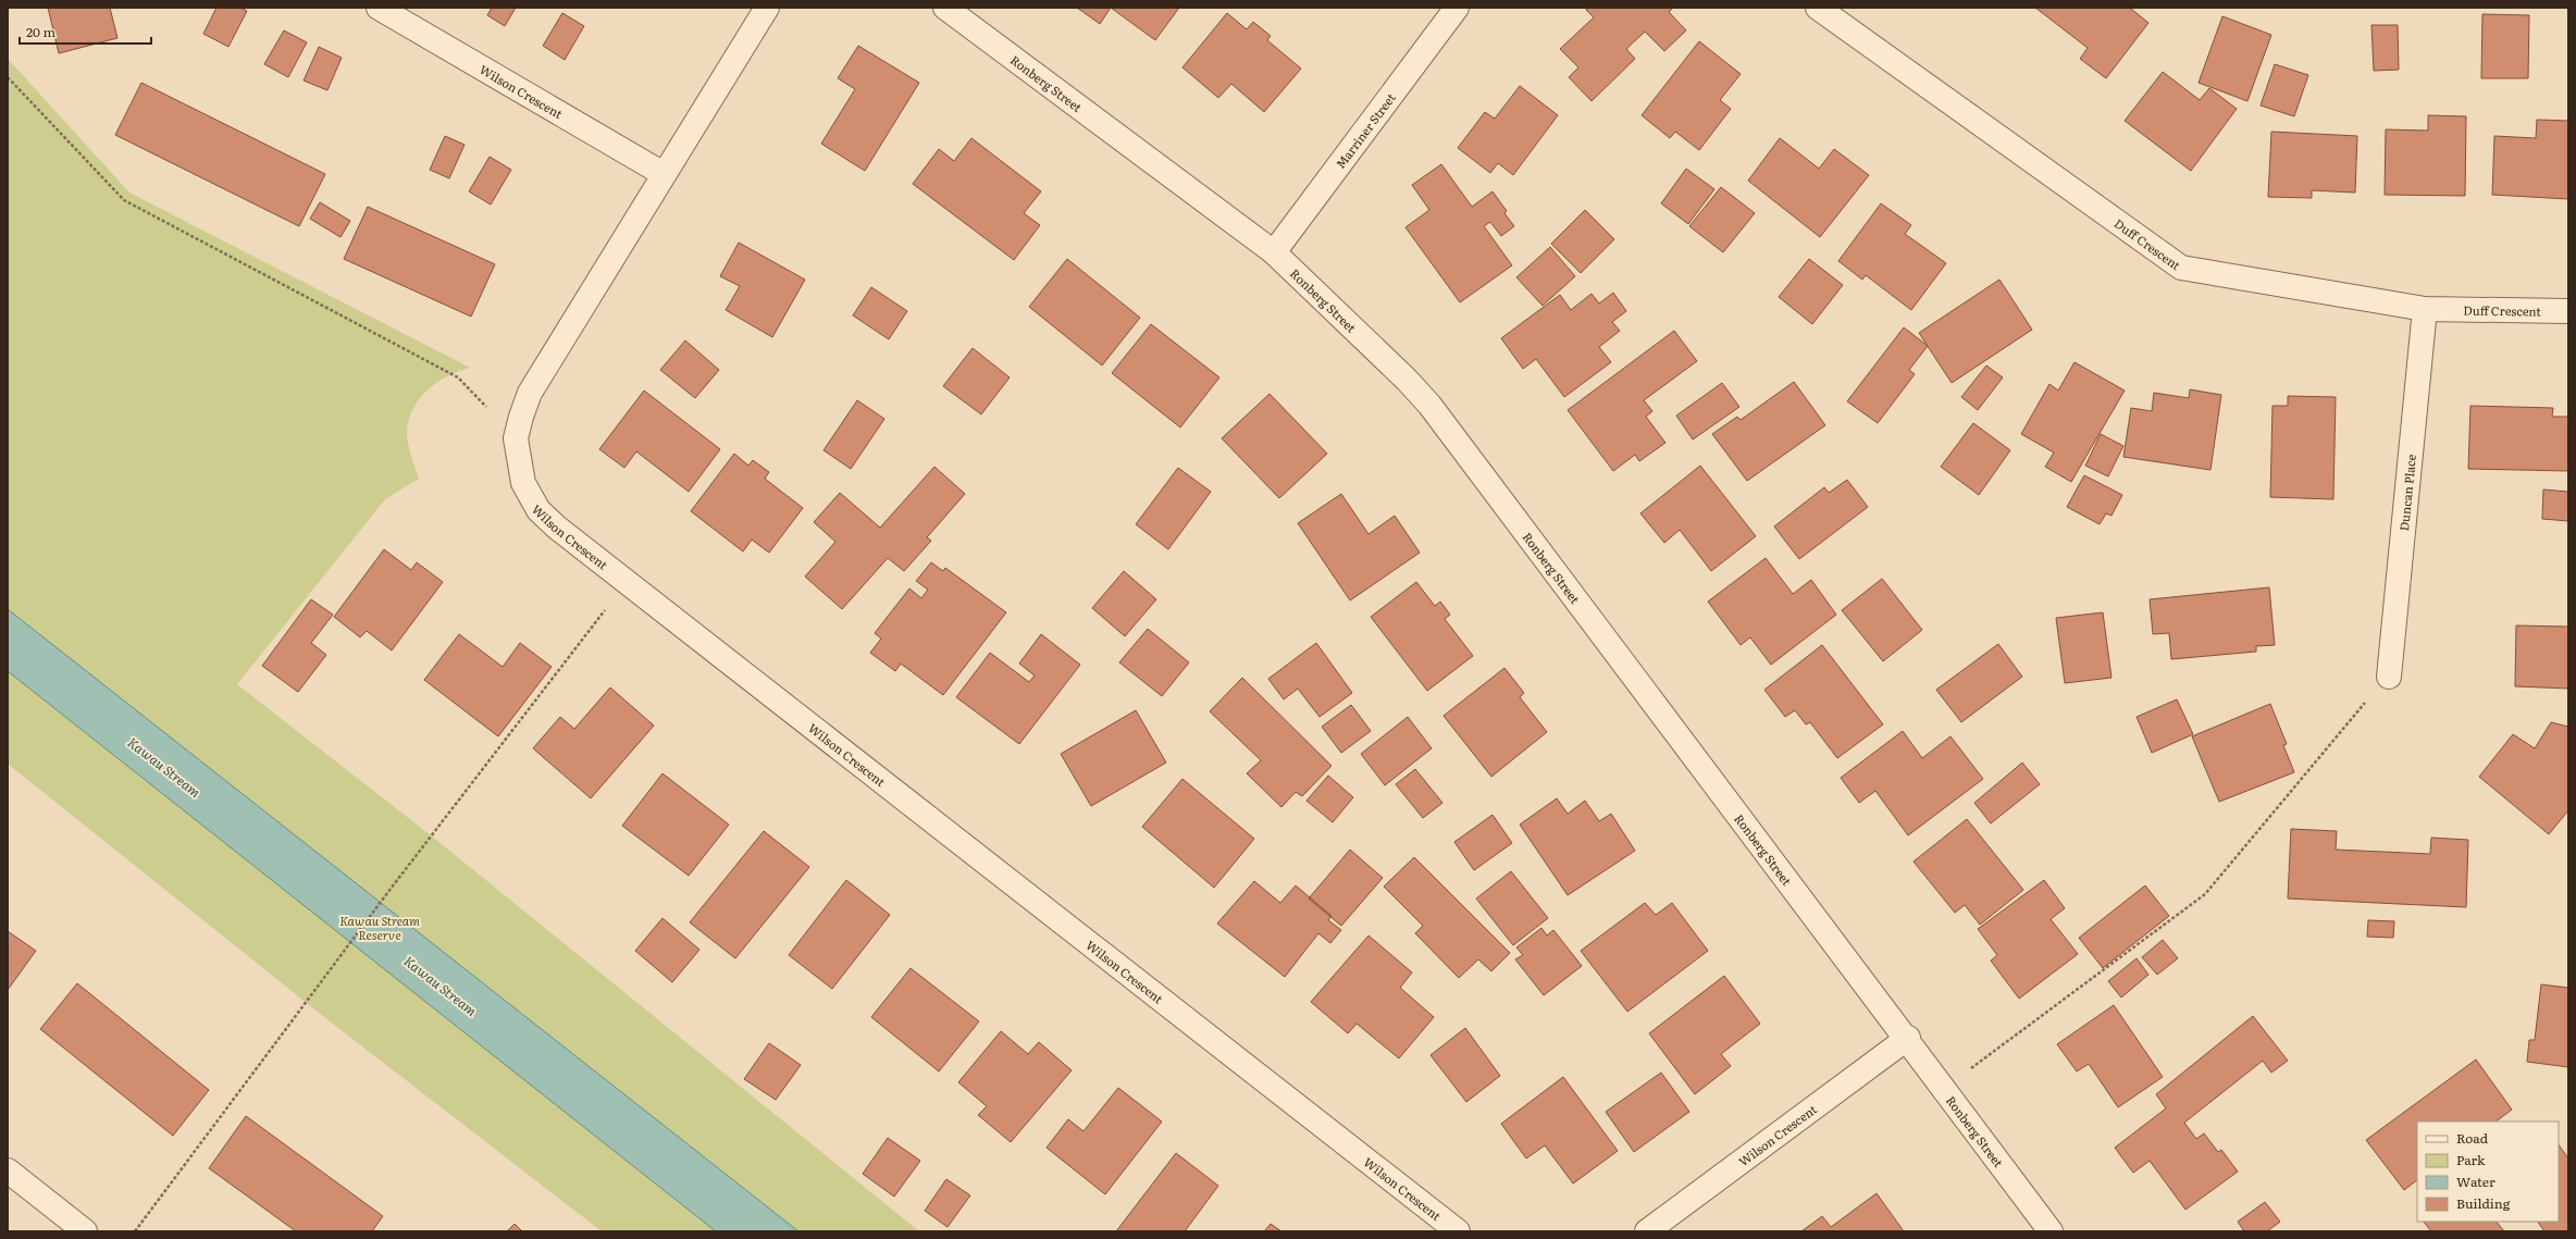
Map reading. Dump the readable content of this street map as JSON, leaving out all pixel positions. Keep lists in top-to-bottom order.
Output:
{
  "streets": {
    "street": [
      "Ronberg Street",
      "Wilson Crescent",
      "Marriner Street",
      "Duff Crescent",
      "Duncan Place"
    ]
  },
  "crossings": [
    ["Ronberg Street", "Wilson Crescent"],
    ["Ronberg Street", "Marriner Street"],
    ["Duff Crescent", "Duncan Place"]
  ],
  "water": ["Kawau Stream"],
  "parks": ["Kawau Stream Reserve"],
  "legend": [
    "Road",
    "Park",
    "Water",
    "Building"
  ],
  "scale_bar": "20 m"
}
